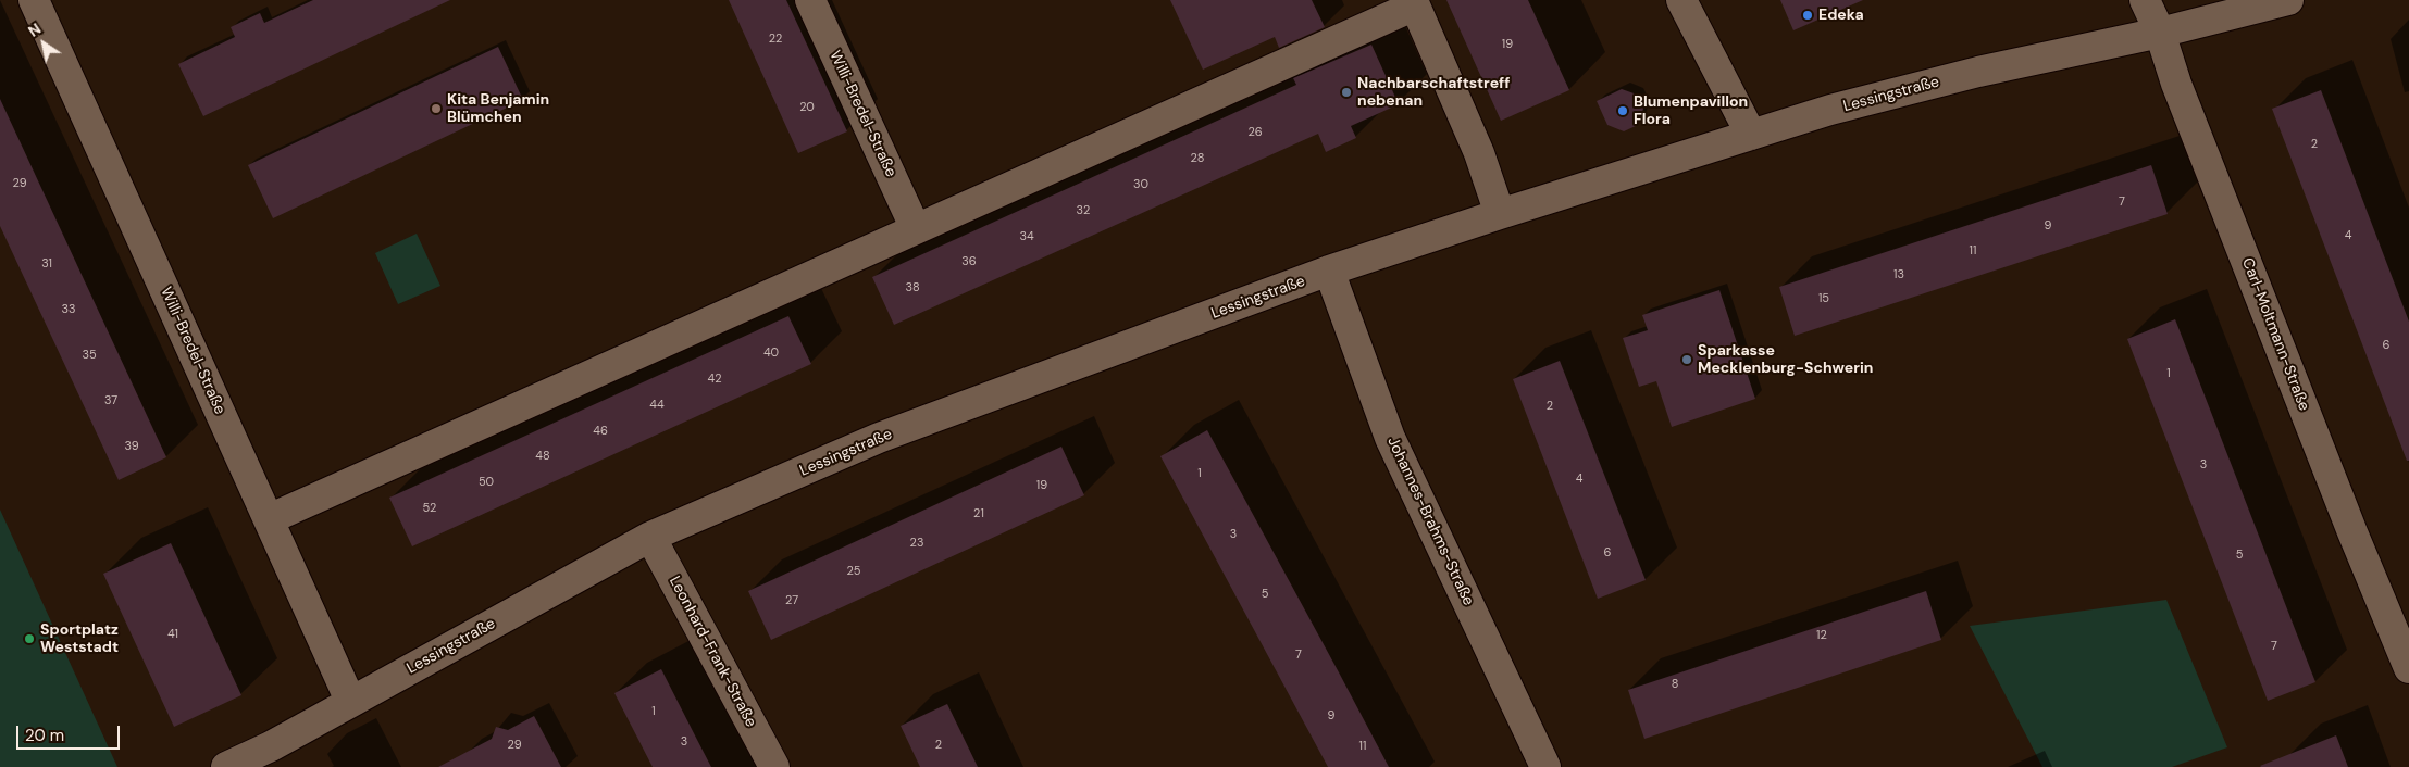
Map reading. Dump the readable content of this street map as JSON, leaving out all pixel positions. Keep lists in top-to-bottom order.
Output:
{
  "streets": {
    "street": [
      "Lessingstraße",
      "Willi-Bredel-Straße",
      "Carl-Moltmann-Straße",
      "Johannes-Brahms-Straße",
      "Leonhard-Frank-Straße"
    ]
  },
  "crossings": [
    ["Lessingstraße", "Willi-Bredel-Straße"],
    ["Lessingstraße", "Carl-Moltmann-Straße"],
    ["Lessingstraße", "Johannes-Brahms-Straße"],
    ["Lessingstraße", "Leonhard-Frank-Straße"]
  ],
  "places": [
    "Edeka",
    "Nachbarschaftstreff nebenan",
    "Kita Benjamin Blümchen",
    "Blumenpavillon Flora",
    "Sparkasse Mecklenburg-Schwerin",
    "Sportplatz Weststadt"
  ],
  "house_numbers": [
    "22",
    "19",
    "20",
    "26",
    "2",
    "28",
    "29",
    "30",
    "7",
    "32",
    "9",
    "4",
    "34",
    "11",
    "36",
    "31",
    "13",
    "38",
    "15",
    "33",
    "6",
    "40",
    "35",
    "1",
    "42",
    "37",
    "44",
    "2",
    "46",
    "39",
    "48",
    "3",
    "1",
    "4",
    "50",
    "19",
    "52",
    "21",
    "3",
    "23",
    "6",
    "5",
    "25",
    "5",
    "27",
    "41",
    "12",
    "7",
    "7",
    "8",
    "1",
    "9",
    "3",
    "29",
    "2",
    "11"
  ],
  "scale_bar": "20 m",
  "north": "top left"
}
